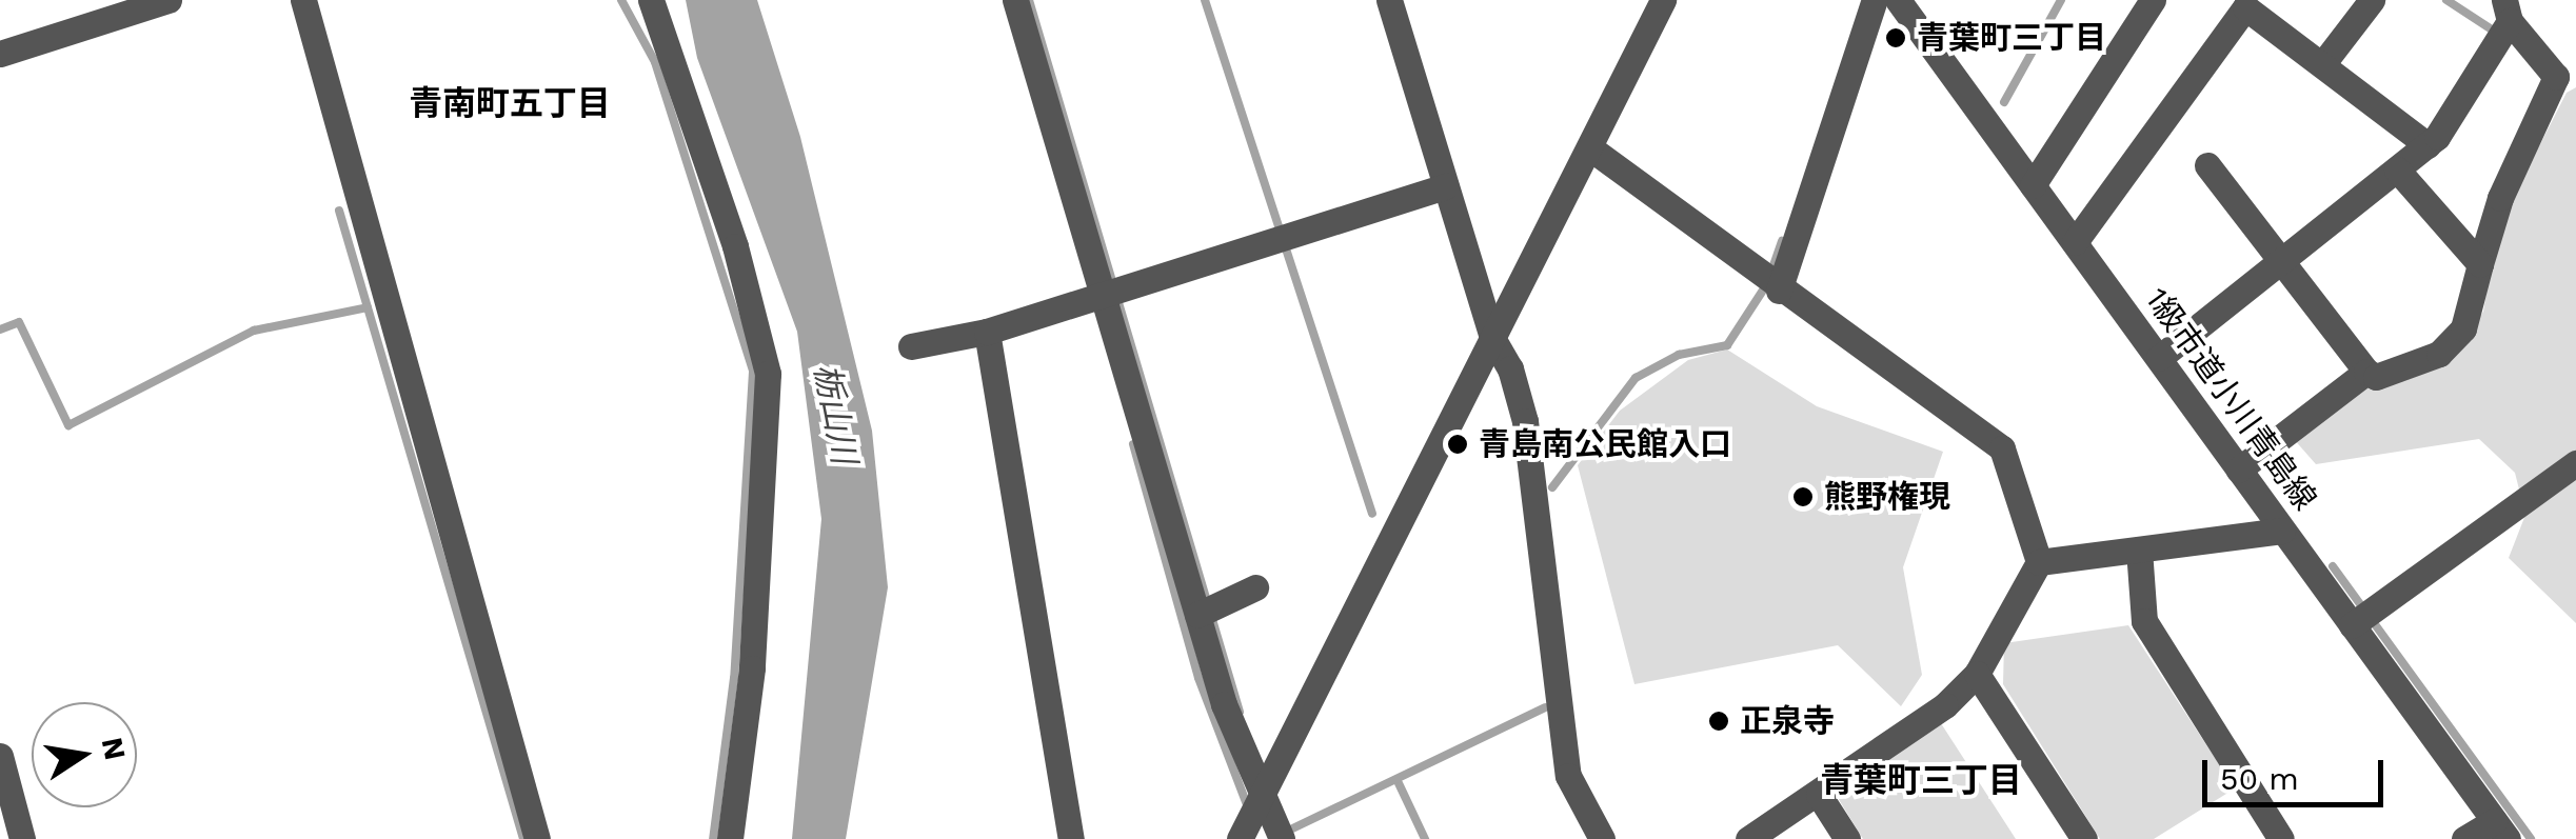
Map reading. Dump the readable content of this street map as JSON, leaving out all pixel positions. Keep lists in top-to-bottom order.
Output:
{
  "streets": {
    "street": ["1級市道小川青島線"]
  },
  "districts": ["青南町五丁目", "青葉町三丁目"],
  "water": ["栃山川"],
  "places": [
    "青葉町三丁目",
    "青島南公民館入口",
    "熊野権現",
    "正泉寺"
  ],
  "scale_bar": "50 m",
  "north": "right"
}
